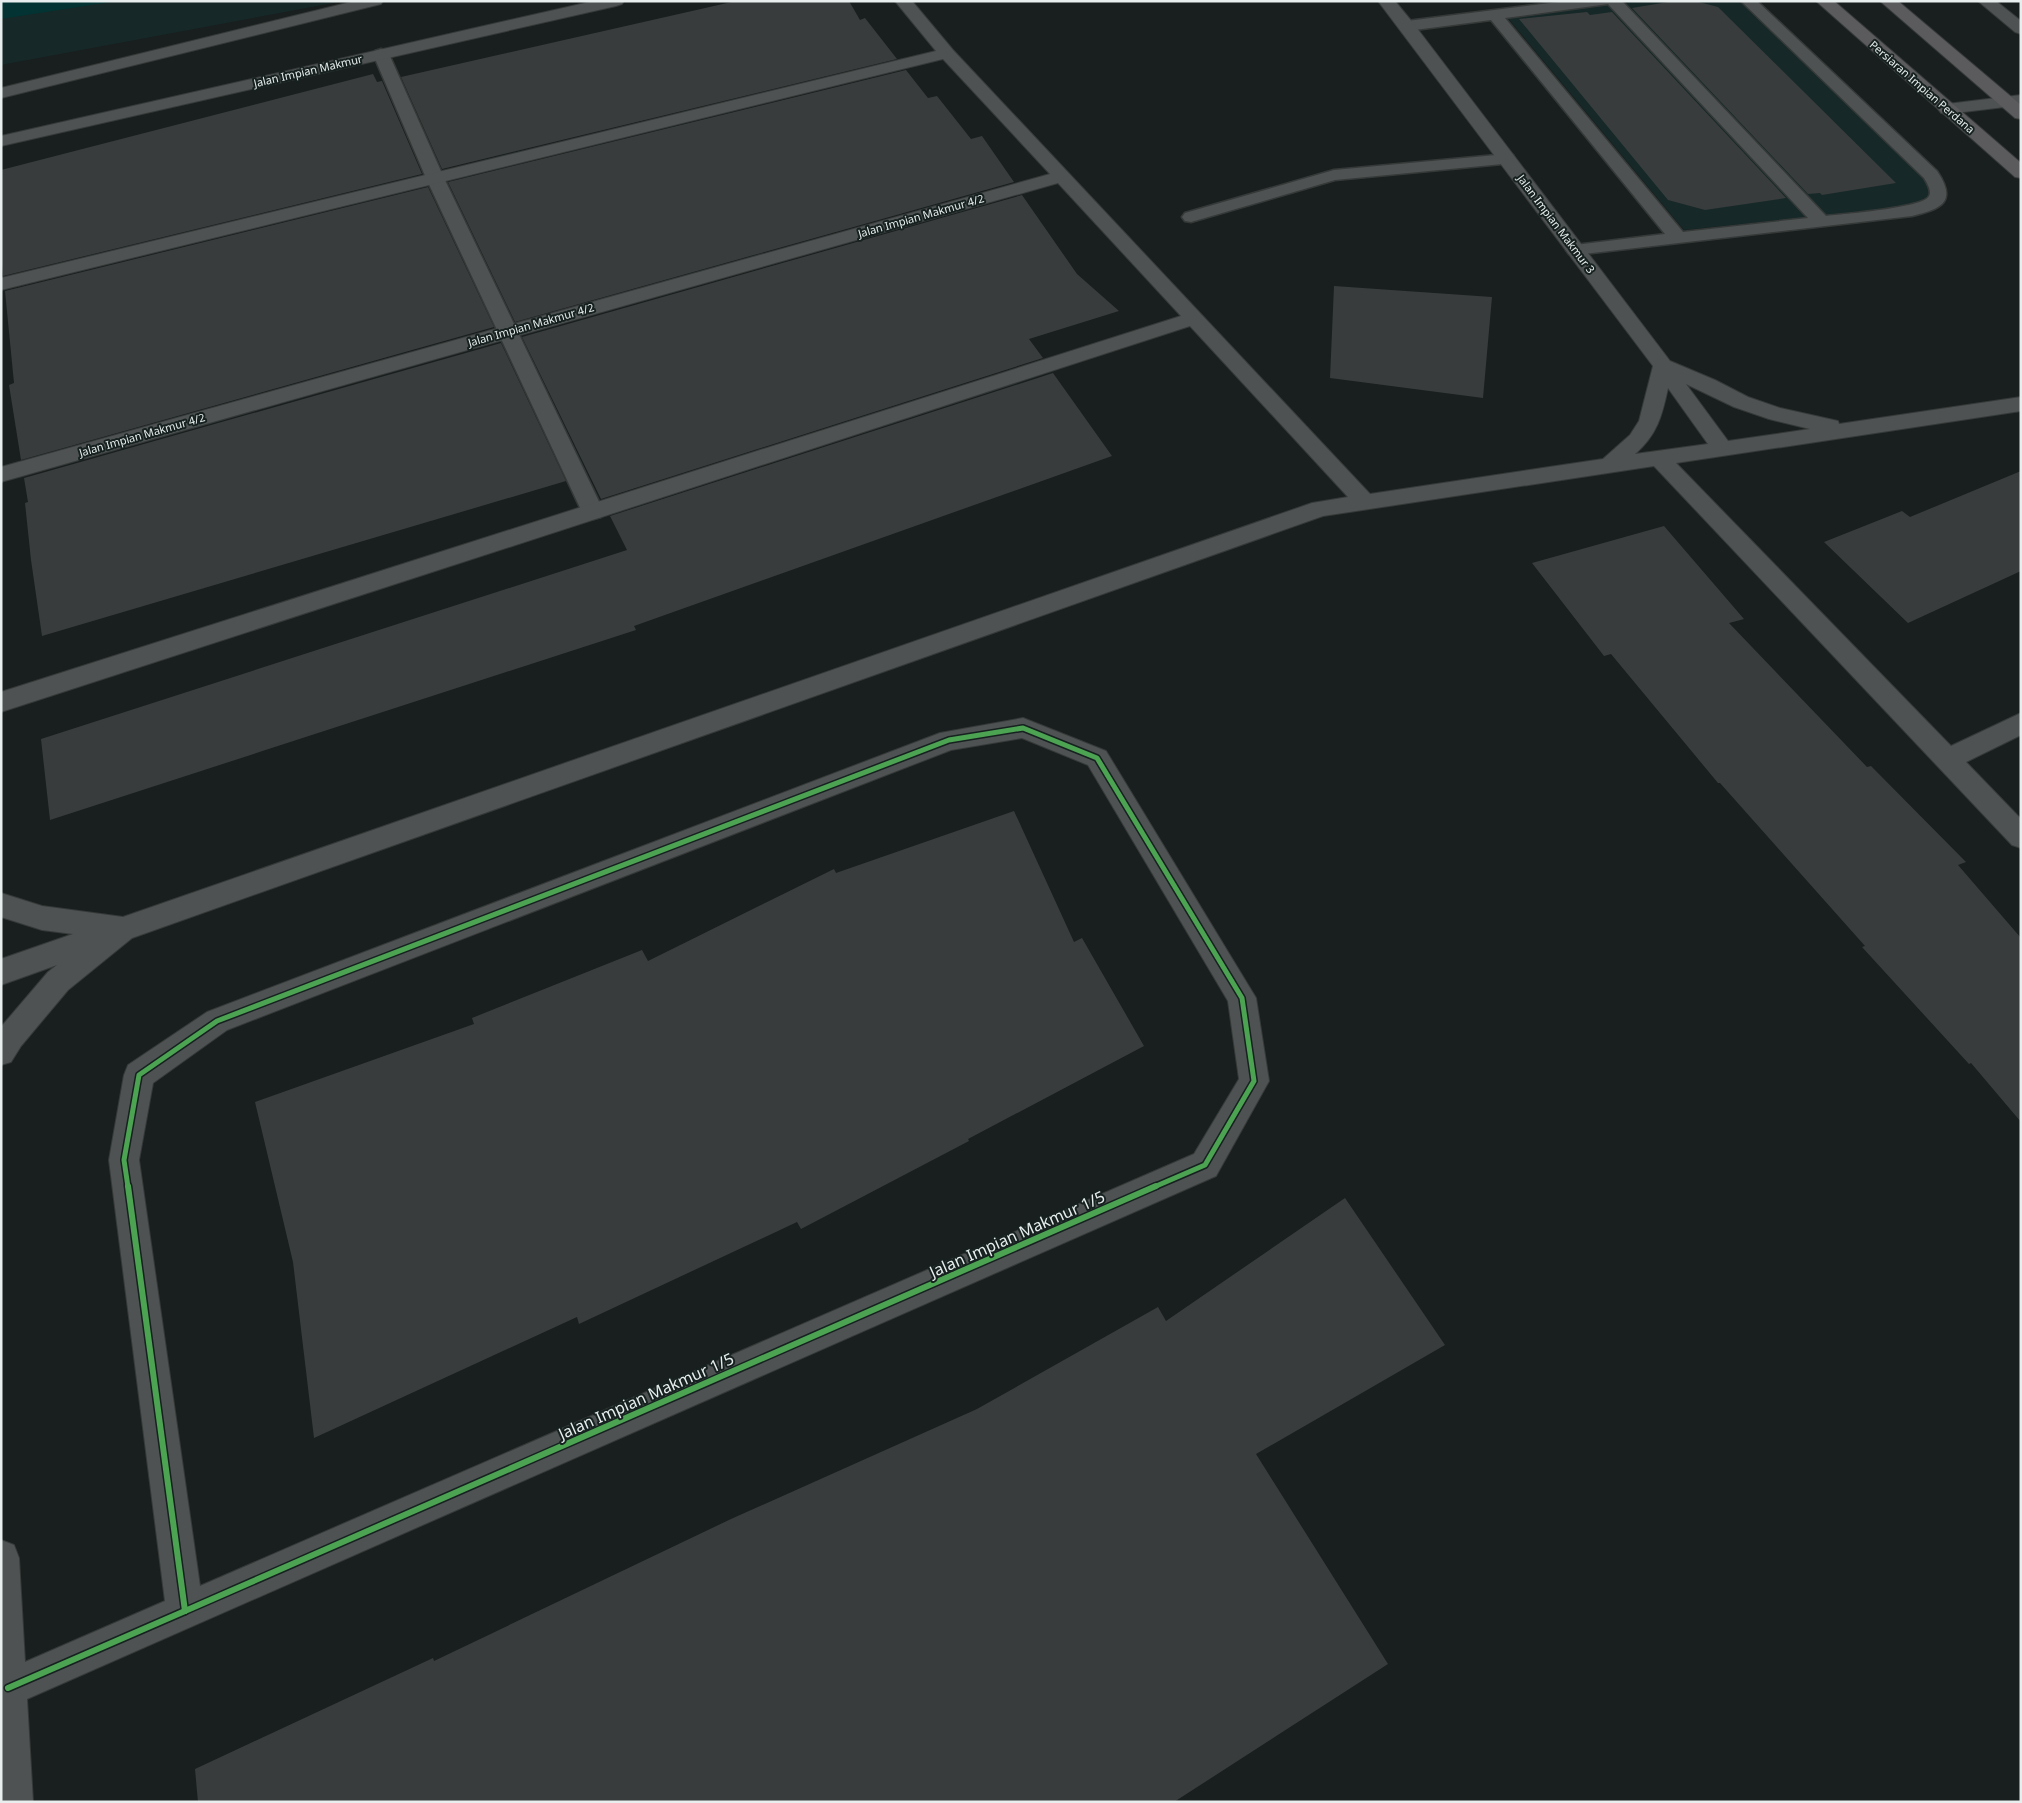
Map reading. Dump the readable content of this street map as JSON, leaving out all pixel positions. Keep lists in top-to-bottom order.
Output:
{
  "streets": {
    "street": [
      "Jalan Impian Makmur",
      "Persiaran Impian Perdana",
      "Jalan Impian Makmur 4/2",
      "Jalan Impian Makmur 3",
      "Jalan Impian Makmur 1/5"
    ]
  }
}
